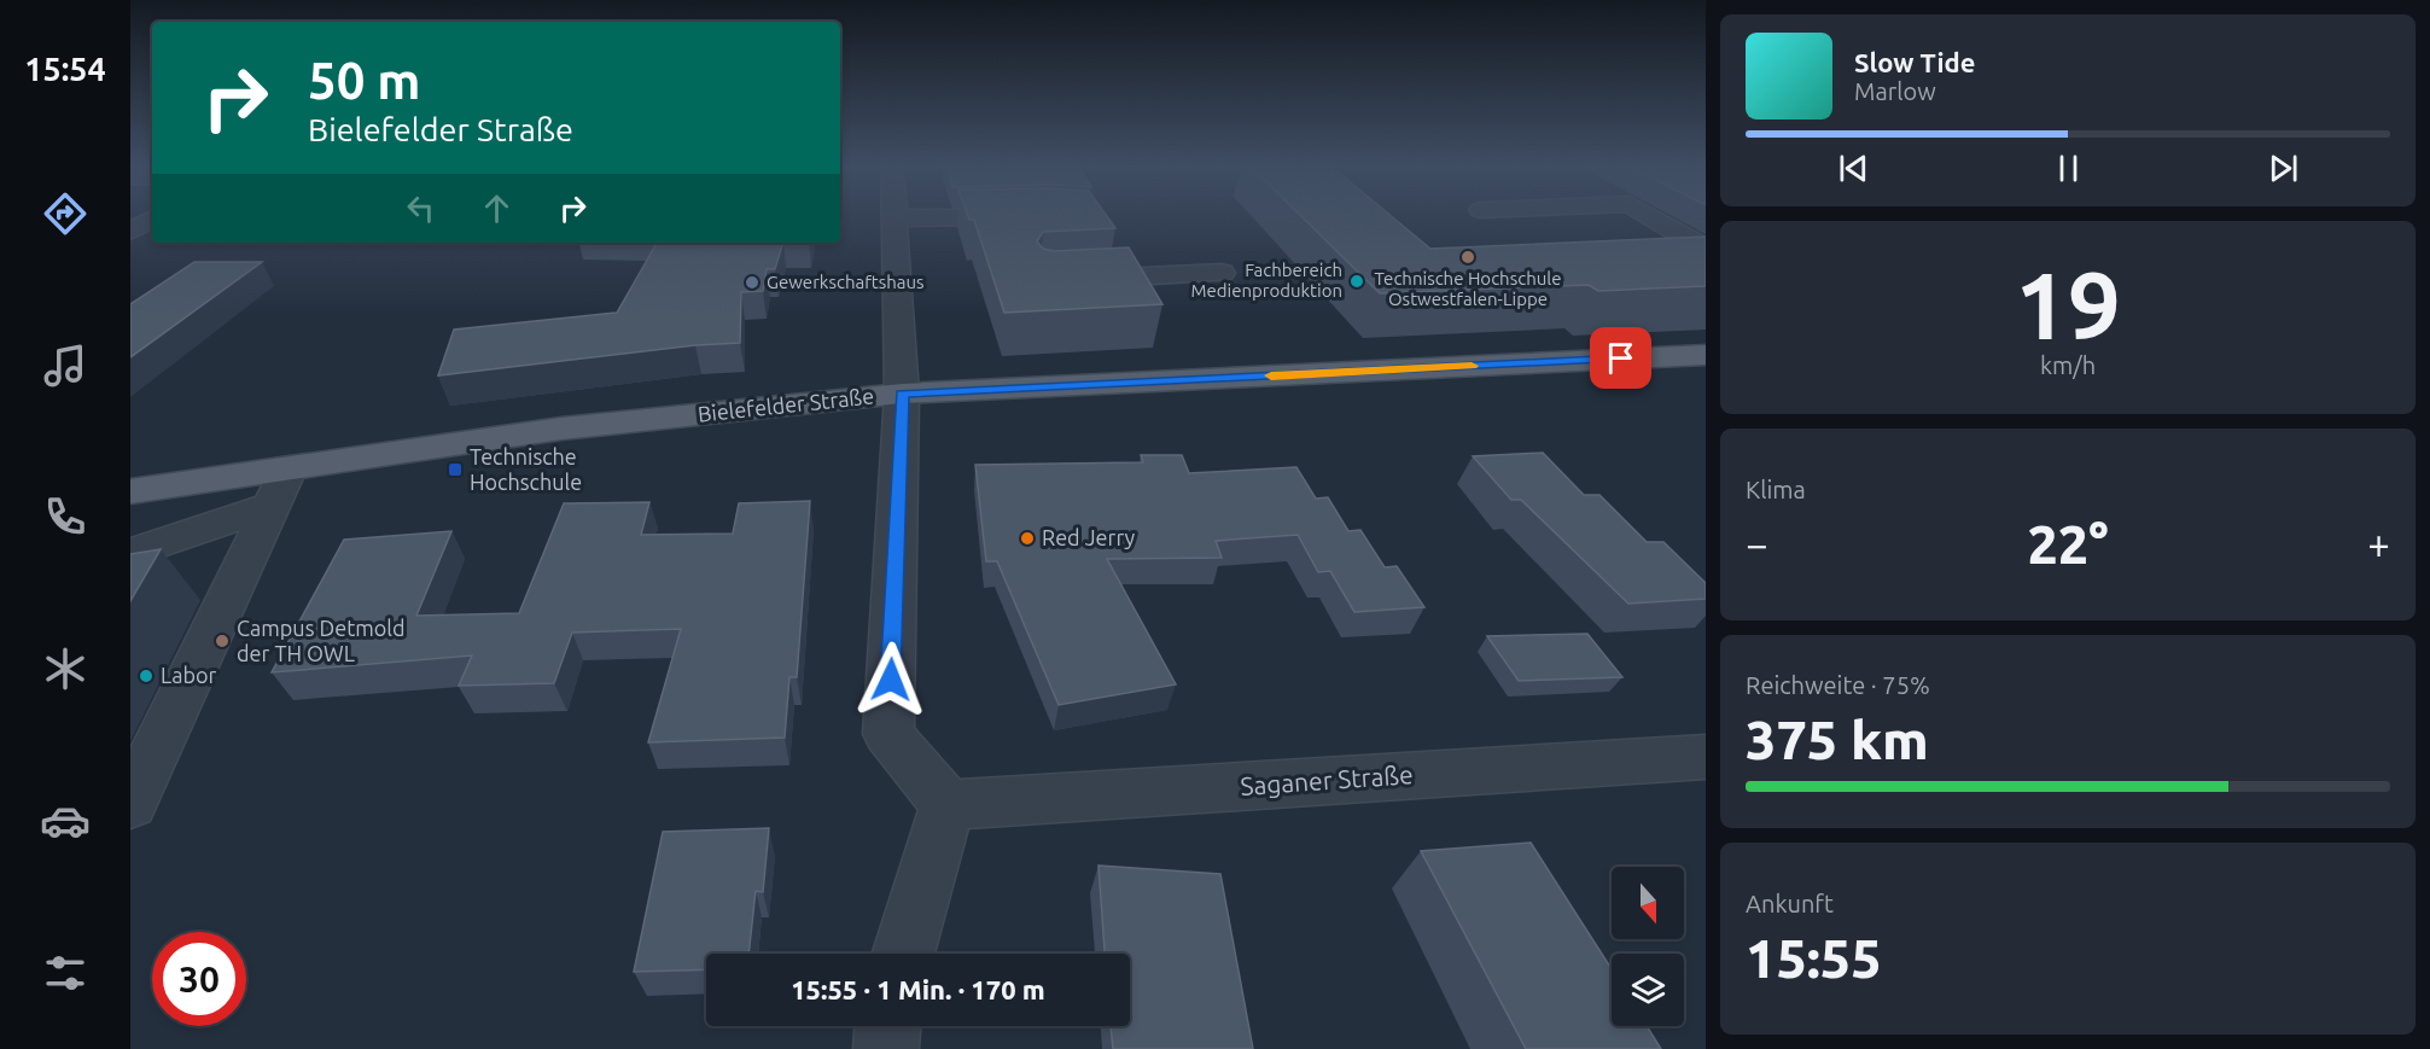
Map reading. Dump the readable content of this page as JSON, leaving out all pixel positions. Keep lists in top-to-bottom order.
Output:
{
  "streets": {
    "main road": ["Bielefelder Straße"],
    "street": ["Saganer Straße"]
  },
  "places": {
    "other": [
      "Technische Hochschule Ostwestfalen-Lippe",
      "Fachbereich Medienproduktion",
      "Gewerkschaftshaus",
      "Red Jerry",
      "Campus Detmold der TH OWL",
      "Labor"
    ],
    "transit": ["Technische Hochschule"]
  },
  "north": "bottom",
  "page": {
    "tabs": "15:54",
    "turn": ["50 m", "Bielefelder Straße"],
    "song": ["Slow Tide", "Marlow"],
    "tile": [
      ["19", "km/h"],
      "Klima",
      ["Reichweite · 75%", "375 km"],
      ["Ankunft", "15:55"]
    ],
    "heat": ["−", "22°", "+"],
    "limit": "30",
    "trip": "15:55 · 1 Min. · 170 m"
  }
}
